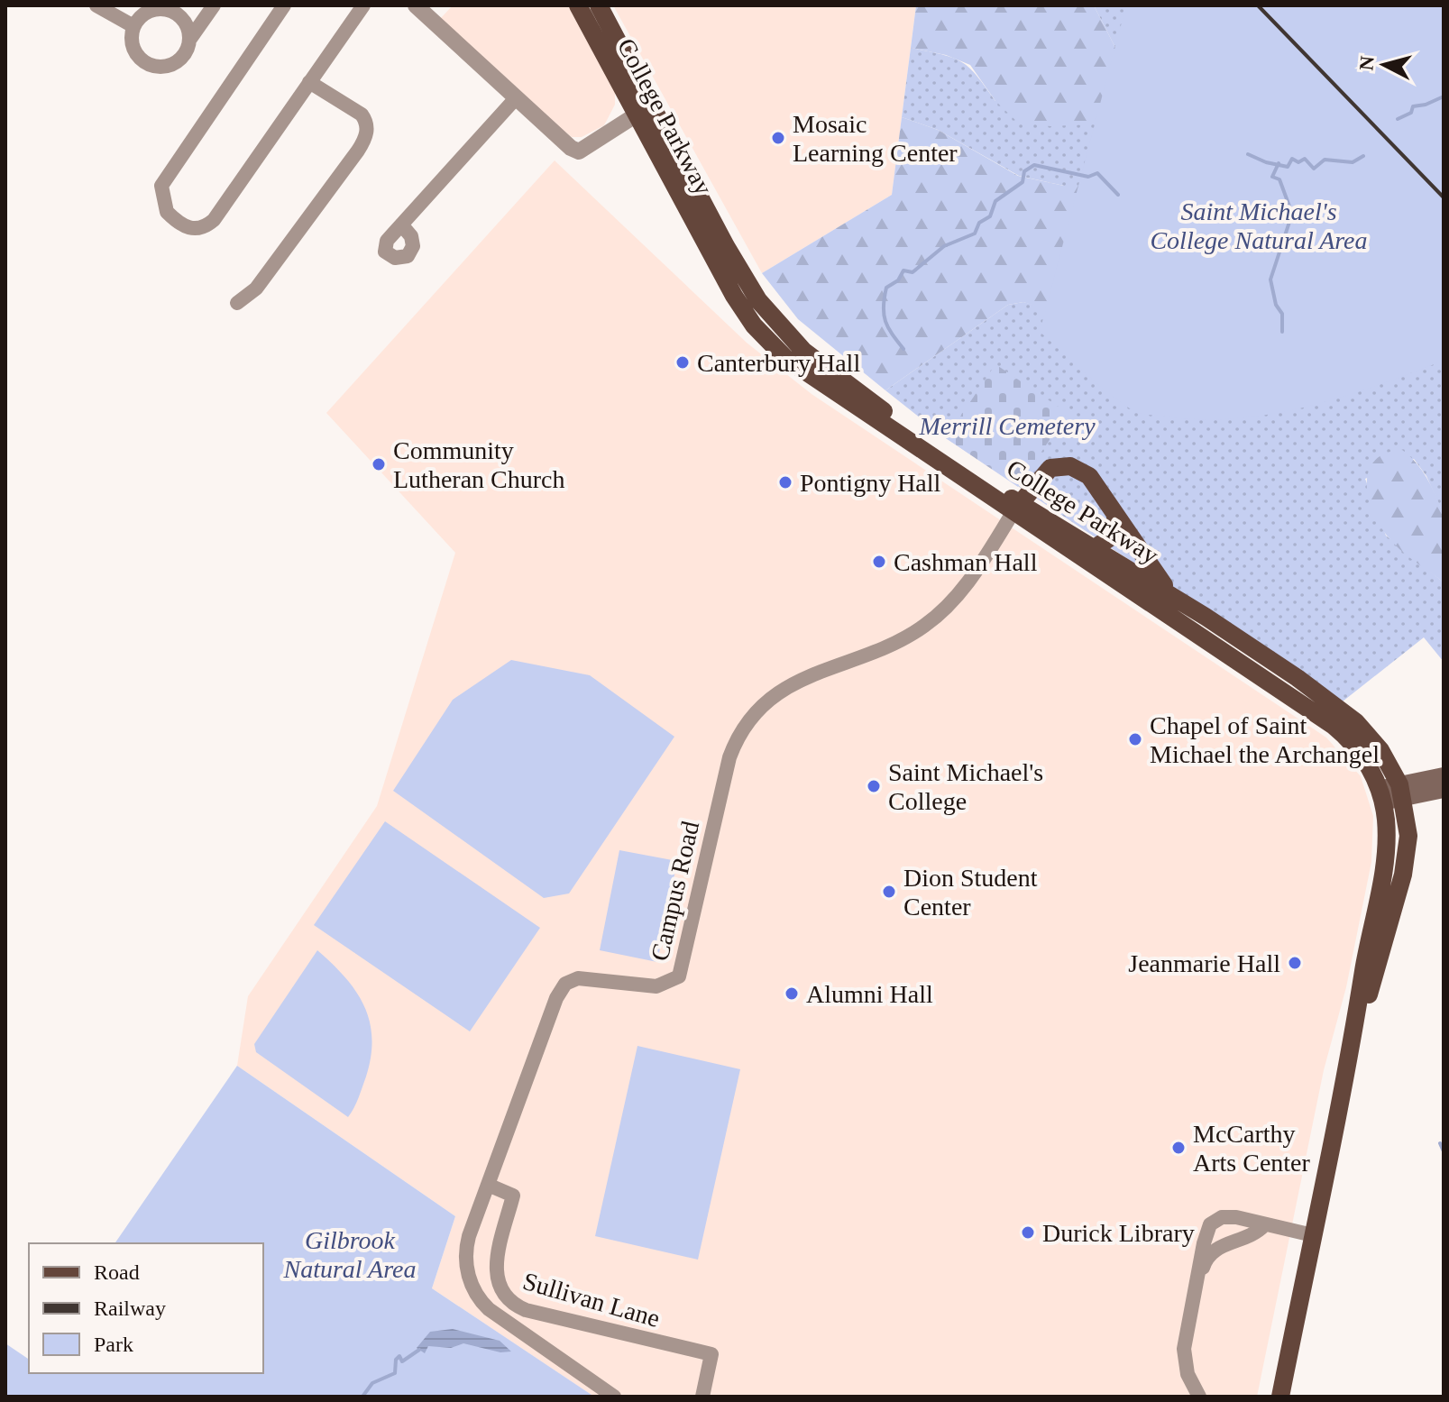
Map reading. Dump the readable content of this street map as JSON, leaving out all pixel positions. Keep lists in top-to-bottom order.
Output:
{
  "streets": {
    "main road": ["College Parkway"],
    "street": ["Campus Road", "Sullivan Lane"]
  },
  "crossings": [
    ["College Parkway", "Campus Road"],
    ["Campus Road", "Sullivan Lane"]
  ],
  "parks": ["Saint Michael's College Natural Area", "Merrill Cemetery", "Gilbrook Natural Area"],
  "places": [
    "Mosaic Learning Center",
    "Canterbury Hall",
    "Community Lutheran Church",
    "Pontigny Hall",
    "Cashman Hall",
    "Chapel of Saint Michael the Archangel",
    "Saint Michael's College",
    "Dion Student Center",
    "Jeanmarie Hall",
    "Alumni Hall",
    "McCarthy Arts Center",
    "Durick Library"
  ],
  "legend": ["Road", "Railway", "Park"],
  "north": "left"
}
